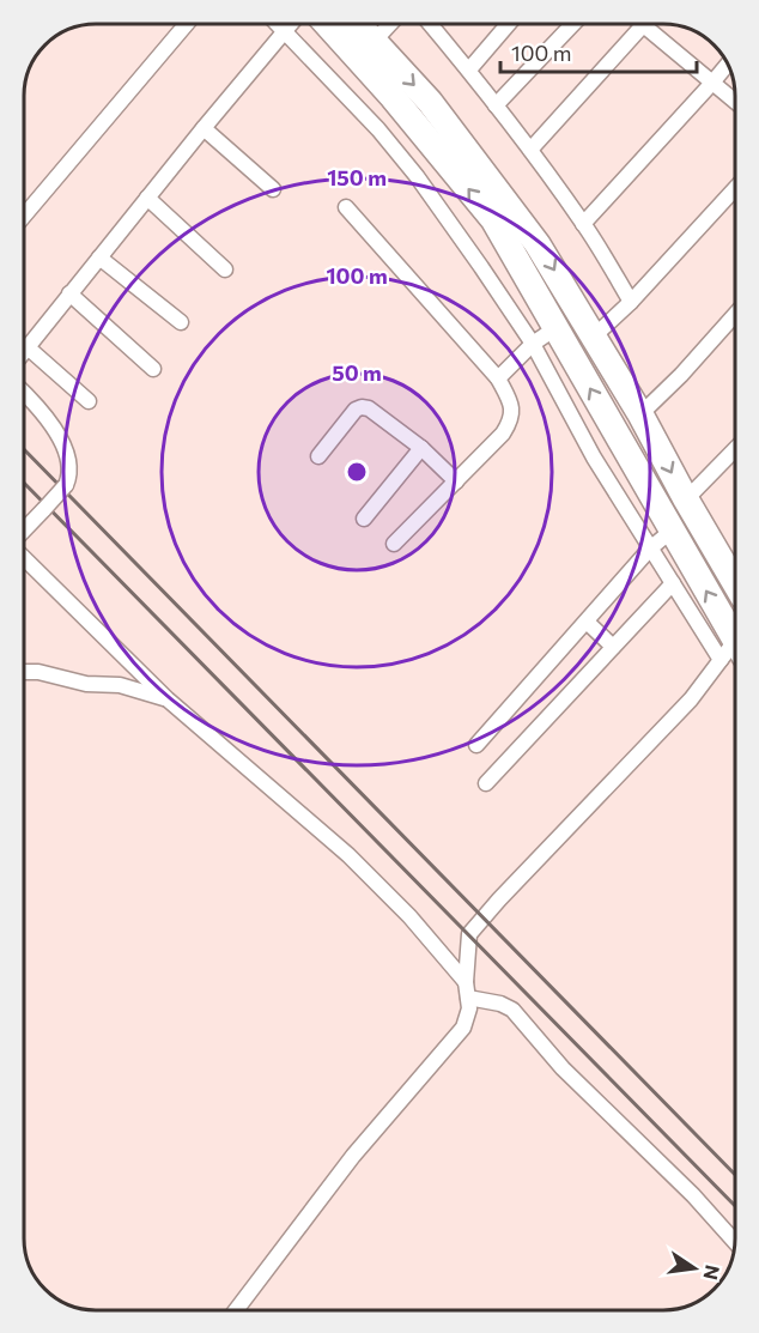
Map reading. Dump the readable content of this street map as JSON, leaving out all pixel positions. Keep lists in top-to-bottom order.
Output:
{
  "scale_bar": "100 m",
  "north": "right",
  "rings": ["150 m", "100 m", "50 m"]
}
